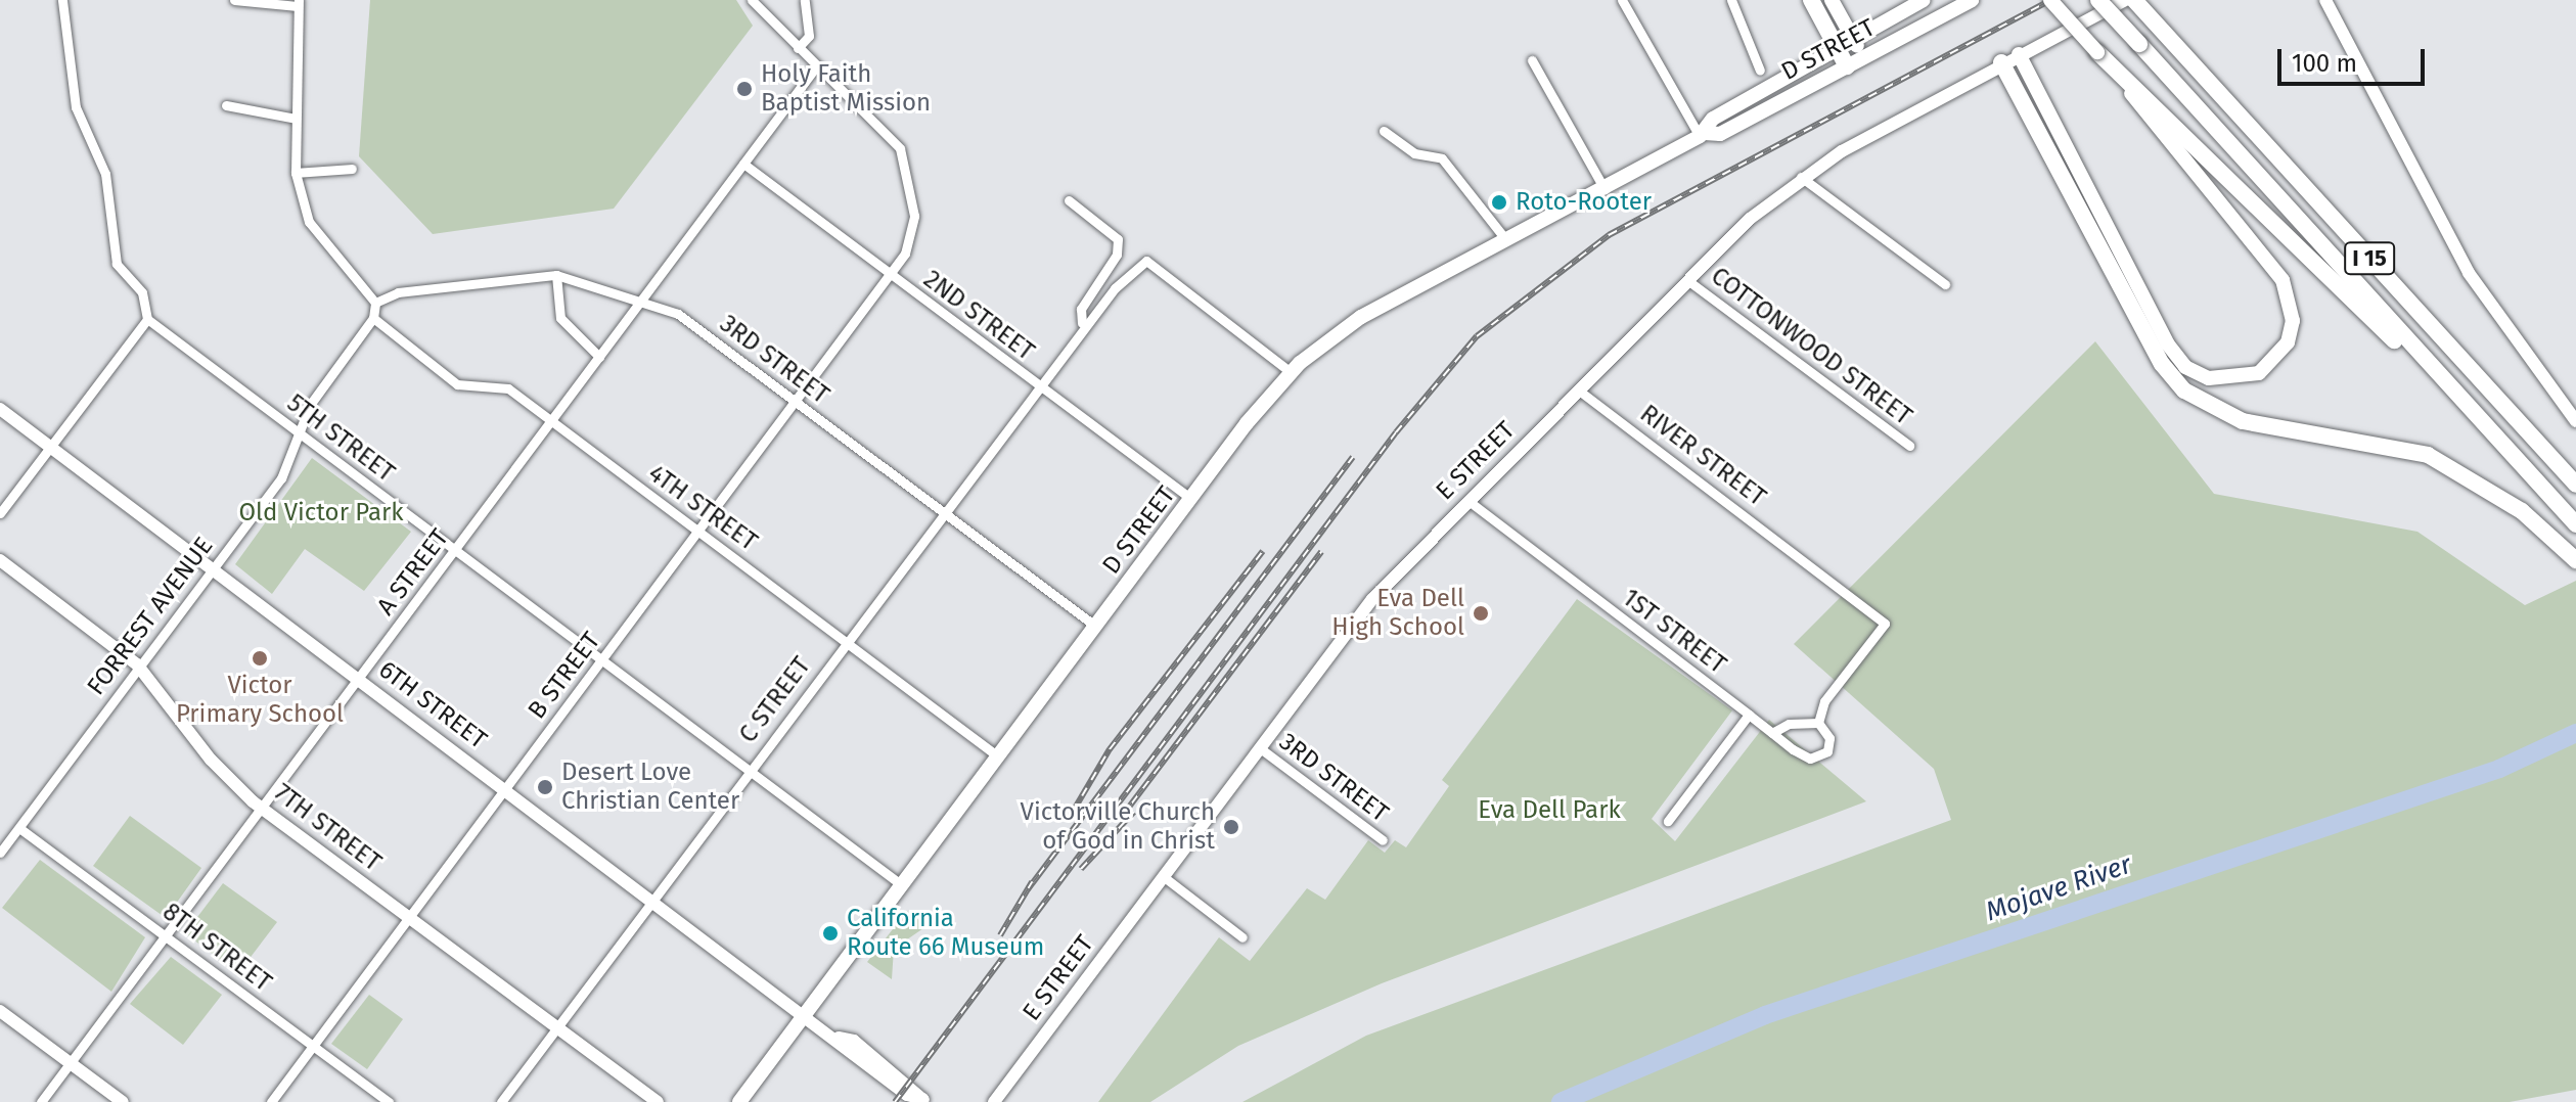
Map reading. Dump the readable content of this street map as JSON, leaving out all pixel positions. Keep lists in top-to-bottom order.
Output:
{
  "streets": {
    "highway": ["I 15"],
    "main road": ["D STREET"],
    "street": [
      "2ND STREET",
      "COTTONWOOD STREET",
      "3RD STREET",
      "5TH STREET",
      "RIVER STREET",
      "E STREET",
      "4TH STREET",
      "A STREET",
      "FORREST AVENUE",
      "1ST STREET",
      "B STREET",
      "C STREET",
      "6TH STREET",
      "7TH STREET",
      "8TH STREET"
    ]
  },
  "crossings": [
    ["D STREET", "2ND STREET"],
    ["D STREET", "3RD STREET"],
    ["D STREET", "5TH STREET"],
    ["D STREET", "4TH STREET"],
    ["D STREET", "6TH STREET"],
    ["2ND STREET", "A STREET"],
    ["2ND STREET", "B STREET"],
    ["2ND STREET", "C STREET"],
    ["COTTONWOOD STREET", "E STREET"],
    ["3RD STREET", "E STREET"],
    ["3RD STREET", "A STREET"],
    ["3RD STREET", "FORREST AVENUE"],
    ["3RD STREET", "B STREET"],
    ["3RD STREET", "C STREET"],
    ["5TH STREET", "A STREET"],
    ["5TH STREET", "FORREST AVENUE"],
    ["5TH STREET", "B STREET"],
    ["5TH STREET", "C STREET"],
    ["RIVER STREET", "E STREET"],
    ["RIVER STREET", "1ST STREET"],
    ["E STREET", "1ST STREET"],
    ["4TH STREET", "A STREET"],
    ["4TH STREET", "FORREST AVENUE"],
    ["4TH STREET", "B STREET"],
    ["4TH STREET", "C STREET"],
    ["A STREET", "B STREET"],
    ["A STREET", "6TH STREET"],
    ["A STREET", "7TH STREET"],
    ["A STREET", "8TH STREET"],
    ["FORREST AVENUE", "6TH STREET"],
    ["FORREST AVENUE", "7TH STREET"],
    ["FORREST AVENUE", "8TH STREET"],
    ["B STREET", "6TH STREET"],
    ["B STREET", "7TH STREET"],
    ["B STREET", "8TH STREET"],
    ["C STREET", "6TH STREET"],
    ["C STREET", "7TH STREET"]
  ],
  "water": ["Mojave River"],
  "parks": ["Old Victor Park", "Eva Dell Park"],
  "places": [
    "Holy Faith Baptist Mission",
    "Roto-Rooter",
    "Eva Dell High School",
    "Victor Primary School",
    "Desert Love Christian Center",
    "Victorville Church of God in Christ",
    "California Route 66 Museum"
  ],
  "scale_bar": "100 m"
}
